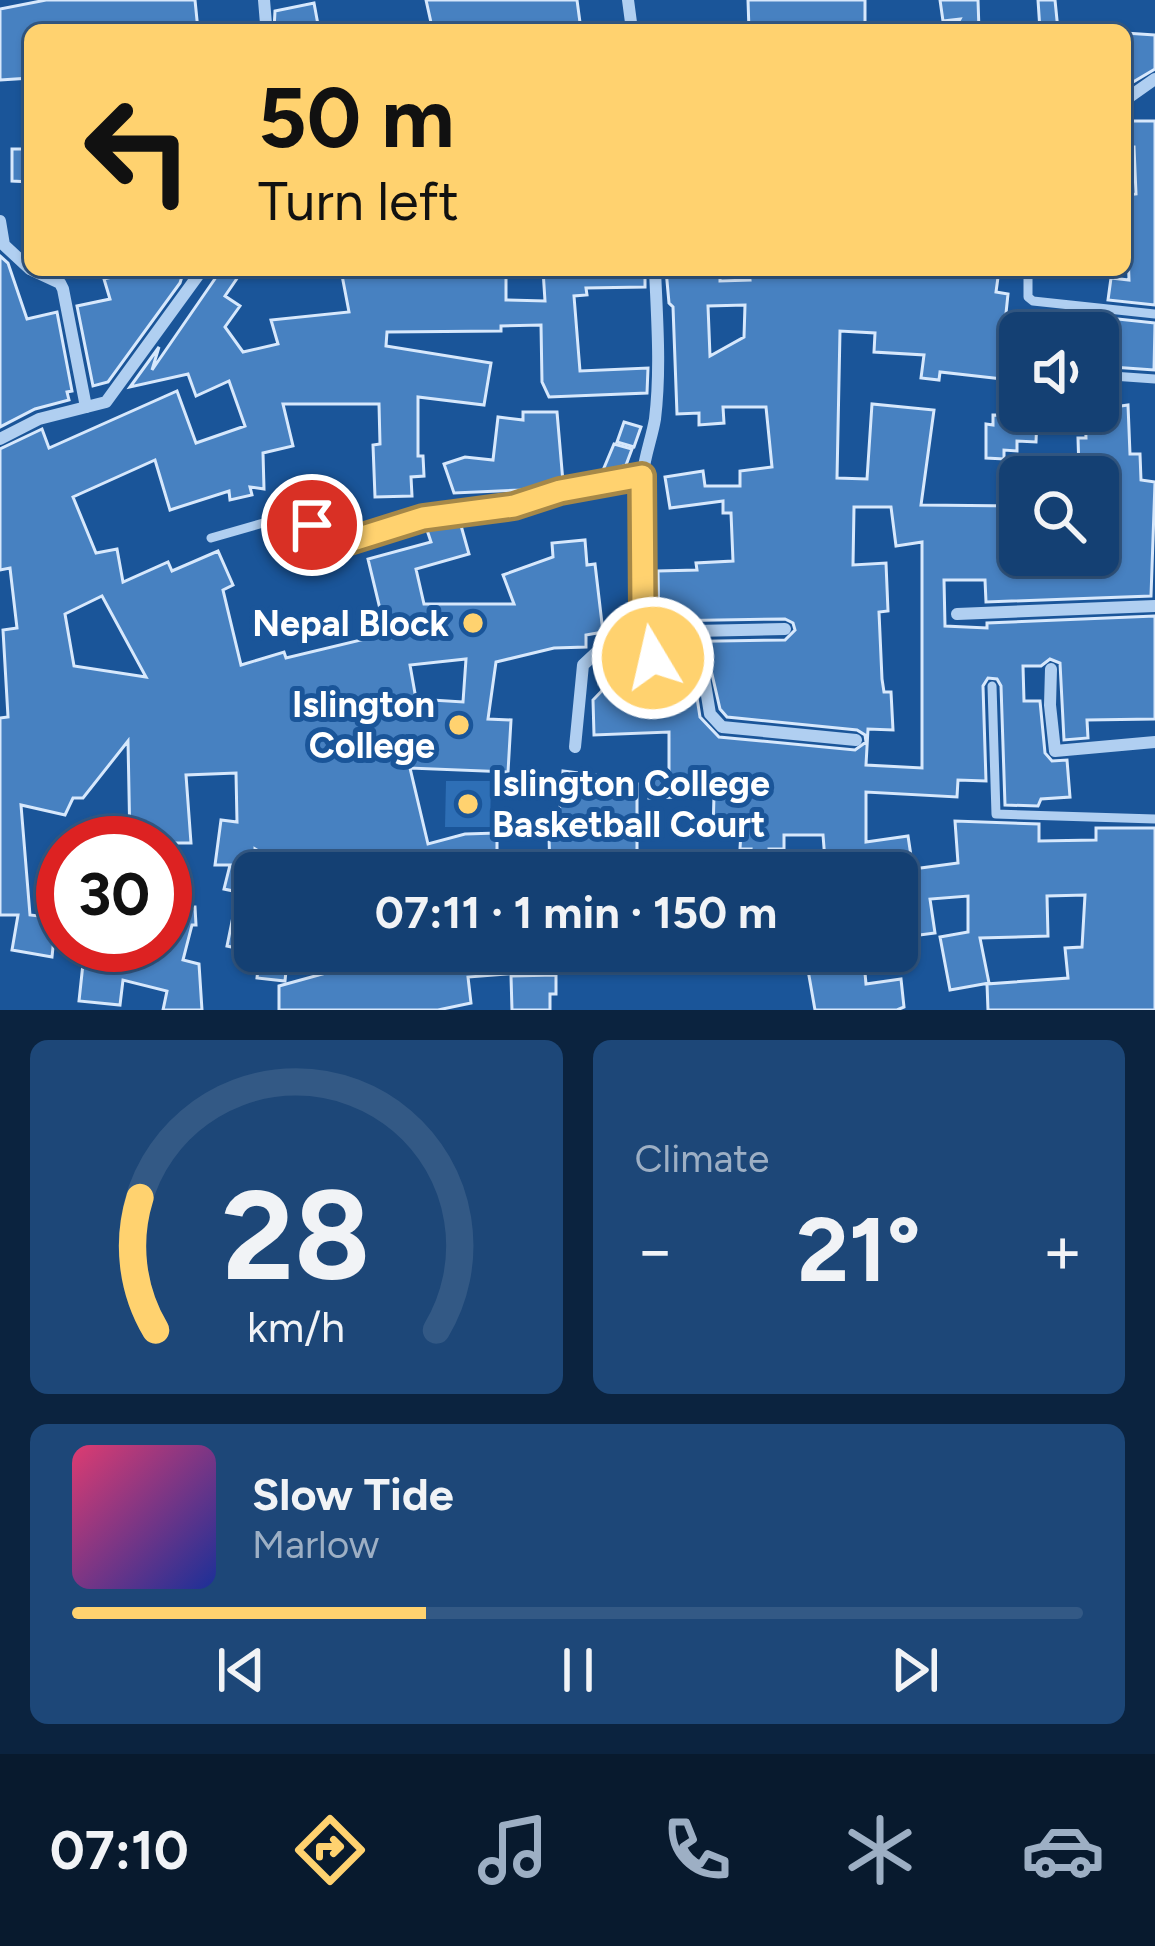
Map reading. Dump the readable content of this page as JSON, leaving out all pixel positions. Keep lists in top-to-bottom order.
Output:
{
  "places": ["Nepal Block", "Islington College", "Islington College Basketball Court"],
  "page": {
    "turn": ["50 m", "Turn left"],
    "limit": "30",
    "trip": "07:11 · 1 min · 150 m",
    "tile": "Climate",
    "heat": ["−", "21°", "+"],
    "song": ["Slow Tide", "Marlow"],
    "tabs": "07:10",
    "gauge": ["28", "km/h"]
  }
}
